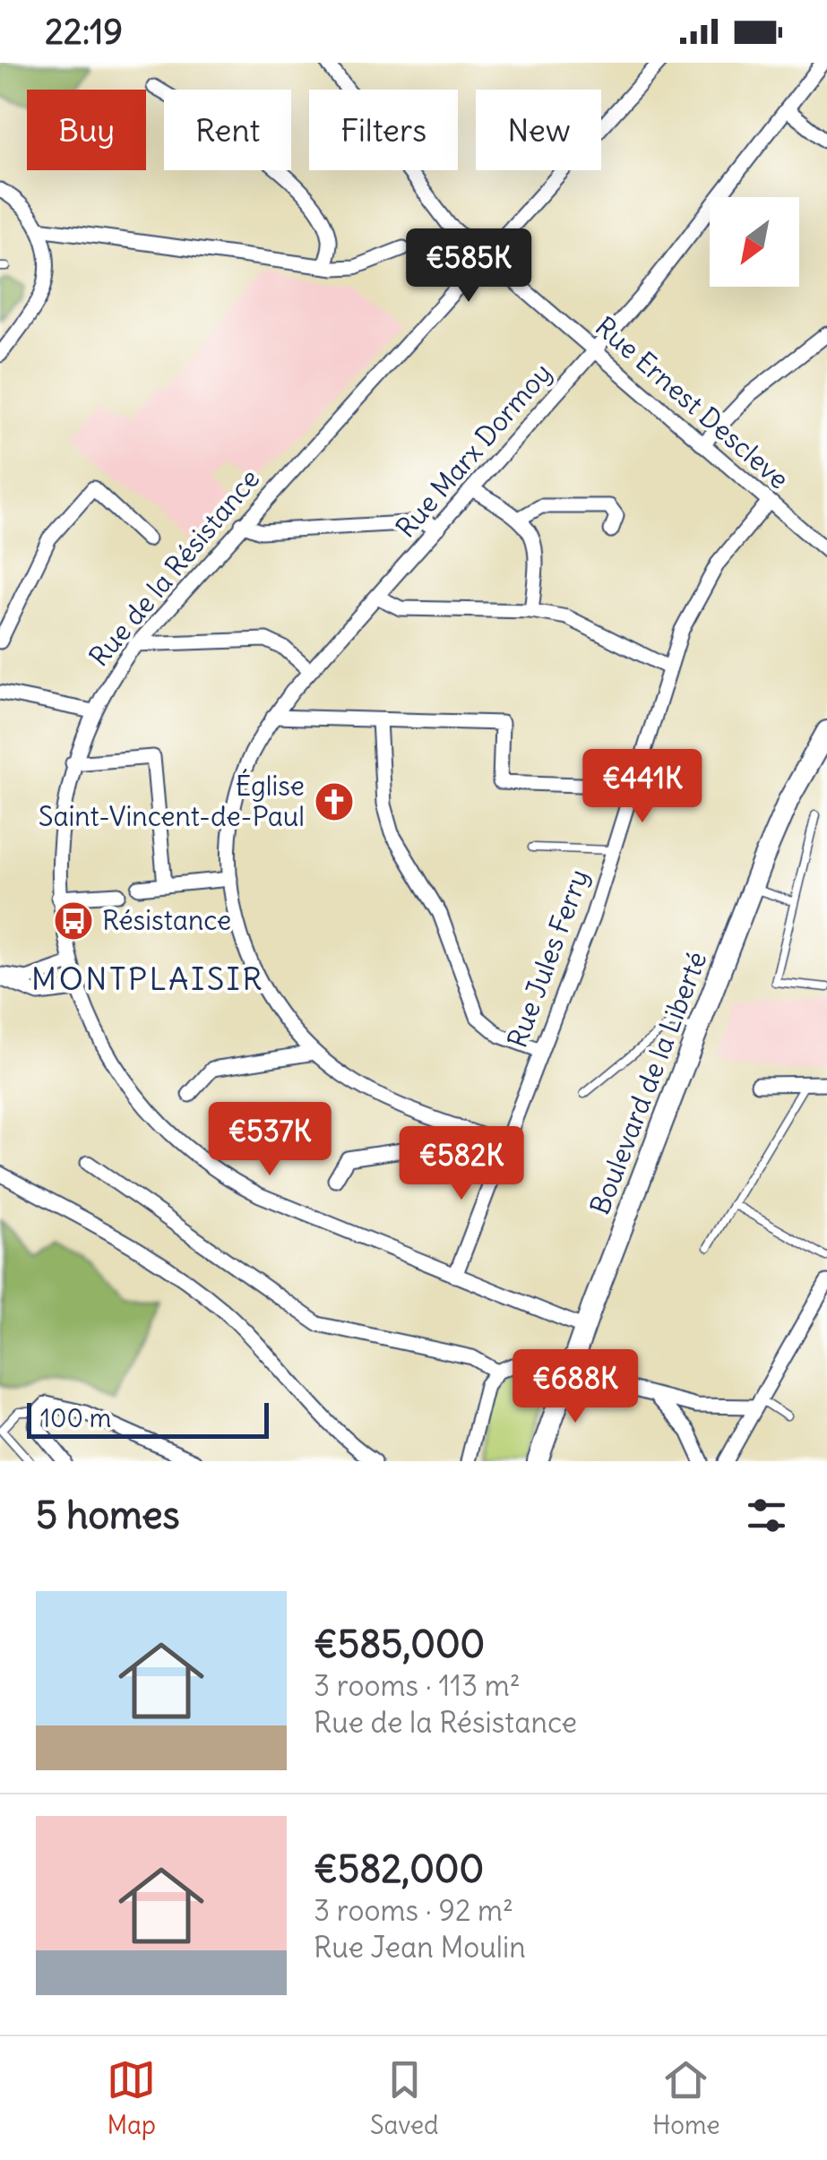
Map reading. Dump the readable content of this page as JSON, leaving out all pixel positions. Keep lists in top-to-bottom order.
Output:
{
  "streets": {
    "main road": ["Boulevard de la Liberté"],
    "street": [
      "Rue Ernest Descleve",
      "Rue Marx Dormoy",
      "Rue de la Résistance",
      "Rue Jules Ferry"
    ]
  },
  "crossings": [
    ["Rue Ernest Descleve", "Rue Marx Dormoy"],
    ["Rue Ernest Descleve", "Rue de la Résistance"],
    ["Rue Ernest Descleve", "Rue Jules Ferry"],
    ["Rue Marx Dormoy", "Rue Jules Ferry"],
    ["Rue de la Résistance", "Rue Jules Ferry"],
    ["Rue de la Résistance", "Boulevard de la Liberté"]
  ],
  "districts": ["MONTPLAISIR"],
  "places": {
    "church": ["Église Saint-Vincent-de-Paul"],
    "bus stop": ["Résistance"]
  },
  "scale_bar": "100 m",
  "north": "bottom left",
  "page": {
    "status": "22:19",
    "chip": [
      "Buy",
      "Rent",
      "Filters",
      "New"
    ],
    "price": [
      "€585K",
      "€441K",
      "€537K",
      "€582K",
      "€688K"
    ],
    "scale": "100 m",
    "heading": "5 homes",
    "list": [
      {
        "name": "€585,000",
        "note": "3 rooms · 113 m² · Rue de la Résistance"
      },
      {
        "name": "€582,000",
        "note": "3 rooms · 92 m² · Rue Jean Moulin"
      }
    ],
    "tabs": ["Map", "Saved", "Home"]
  }
}
